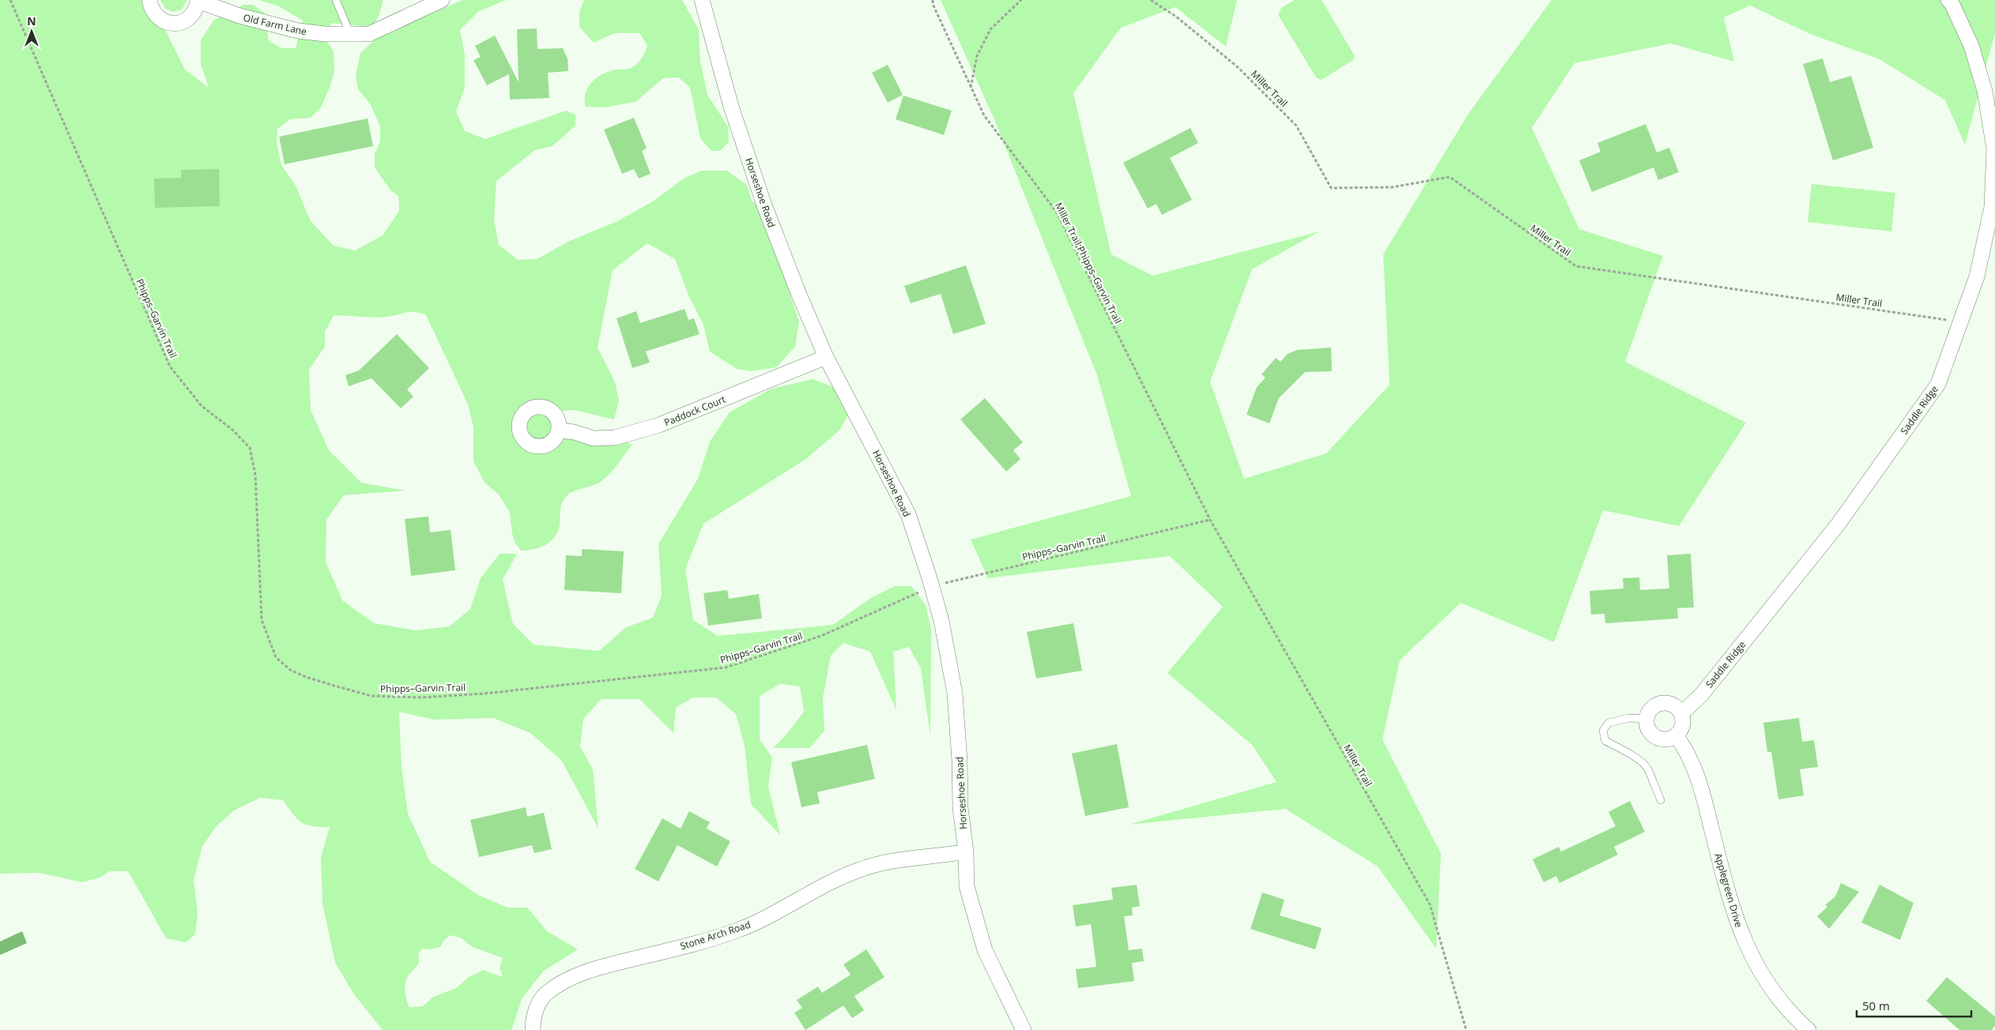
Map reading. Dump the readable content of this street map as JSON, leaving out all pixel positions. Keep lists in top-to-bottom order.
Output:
{
  "streets": {
    "street": [
      "Old Farm Lane",
      "Horseshoe Road",
      "Saddle Ridge",
      "Paddock Court",
      "Applegreen Drive",
      "Stone Arch Road"
    ],
    "path": ["Miller Trail", "Miller Trail;Phipps–Garvin Trail", "Phipps–Garvin Trail"]
  },
  "crossings": [
    ["Miller Trail", "Miller Trail;Phipps–Garvin Trail"],
    ["Miller Trail", "Phipps–Garvin Trail"],
    ["Miller Trail", "Saddle Ridge"],
    ["Horseshoe Road", "Phipps–Garvin Trail"],
    ["Horseshoe Road", "Paddock Court"],
    ["Horseshoe Road", "Stone Arch Road"],
    ["Miller Trail;Phipps–Garvin Trail", "Phipps–Garvin Trail"],
    ["Saddle Ridge", "Applegreen Drive"]
  ],
  "scale_bar": "50 m",
  "north": "top"
}
